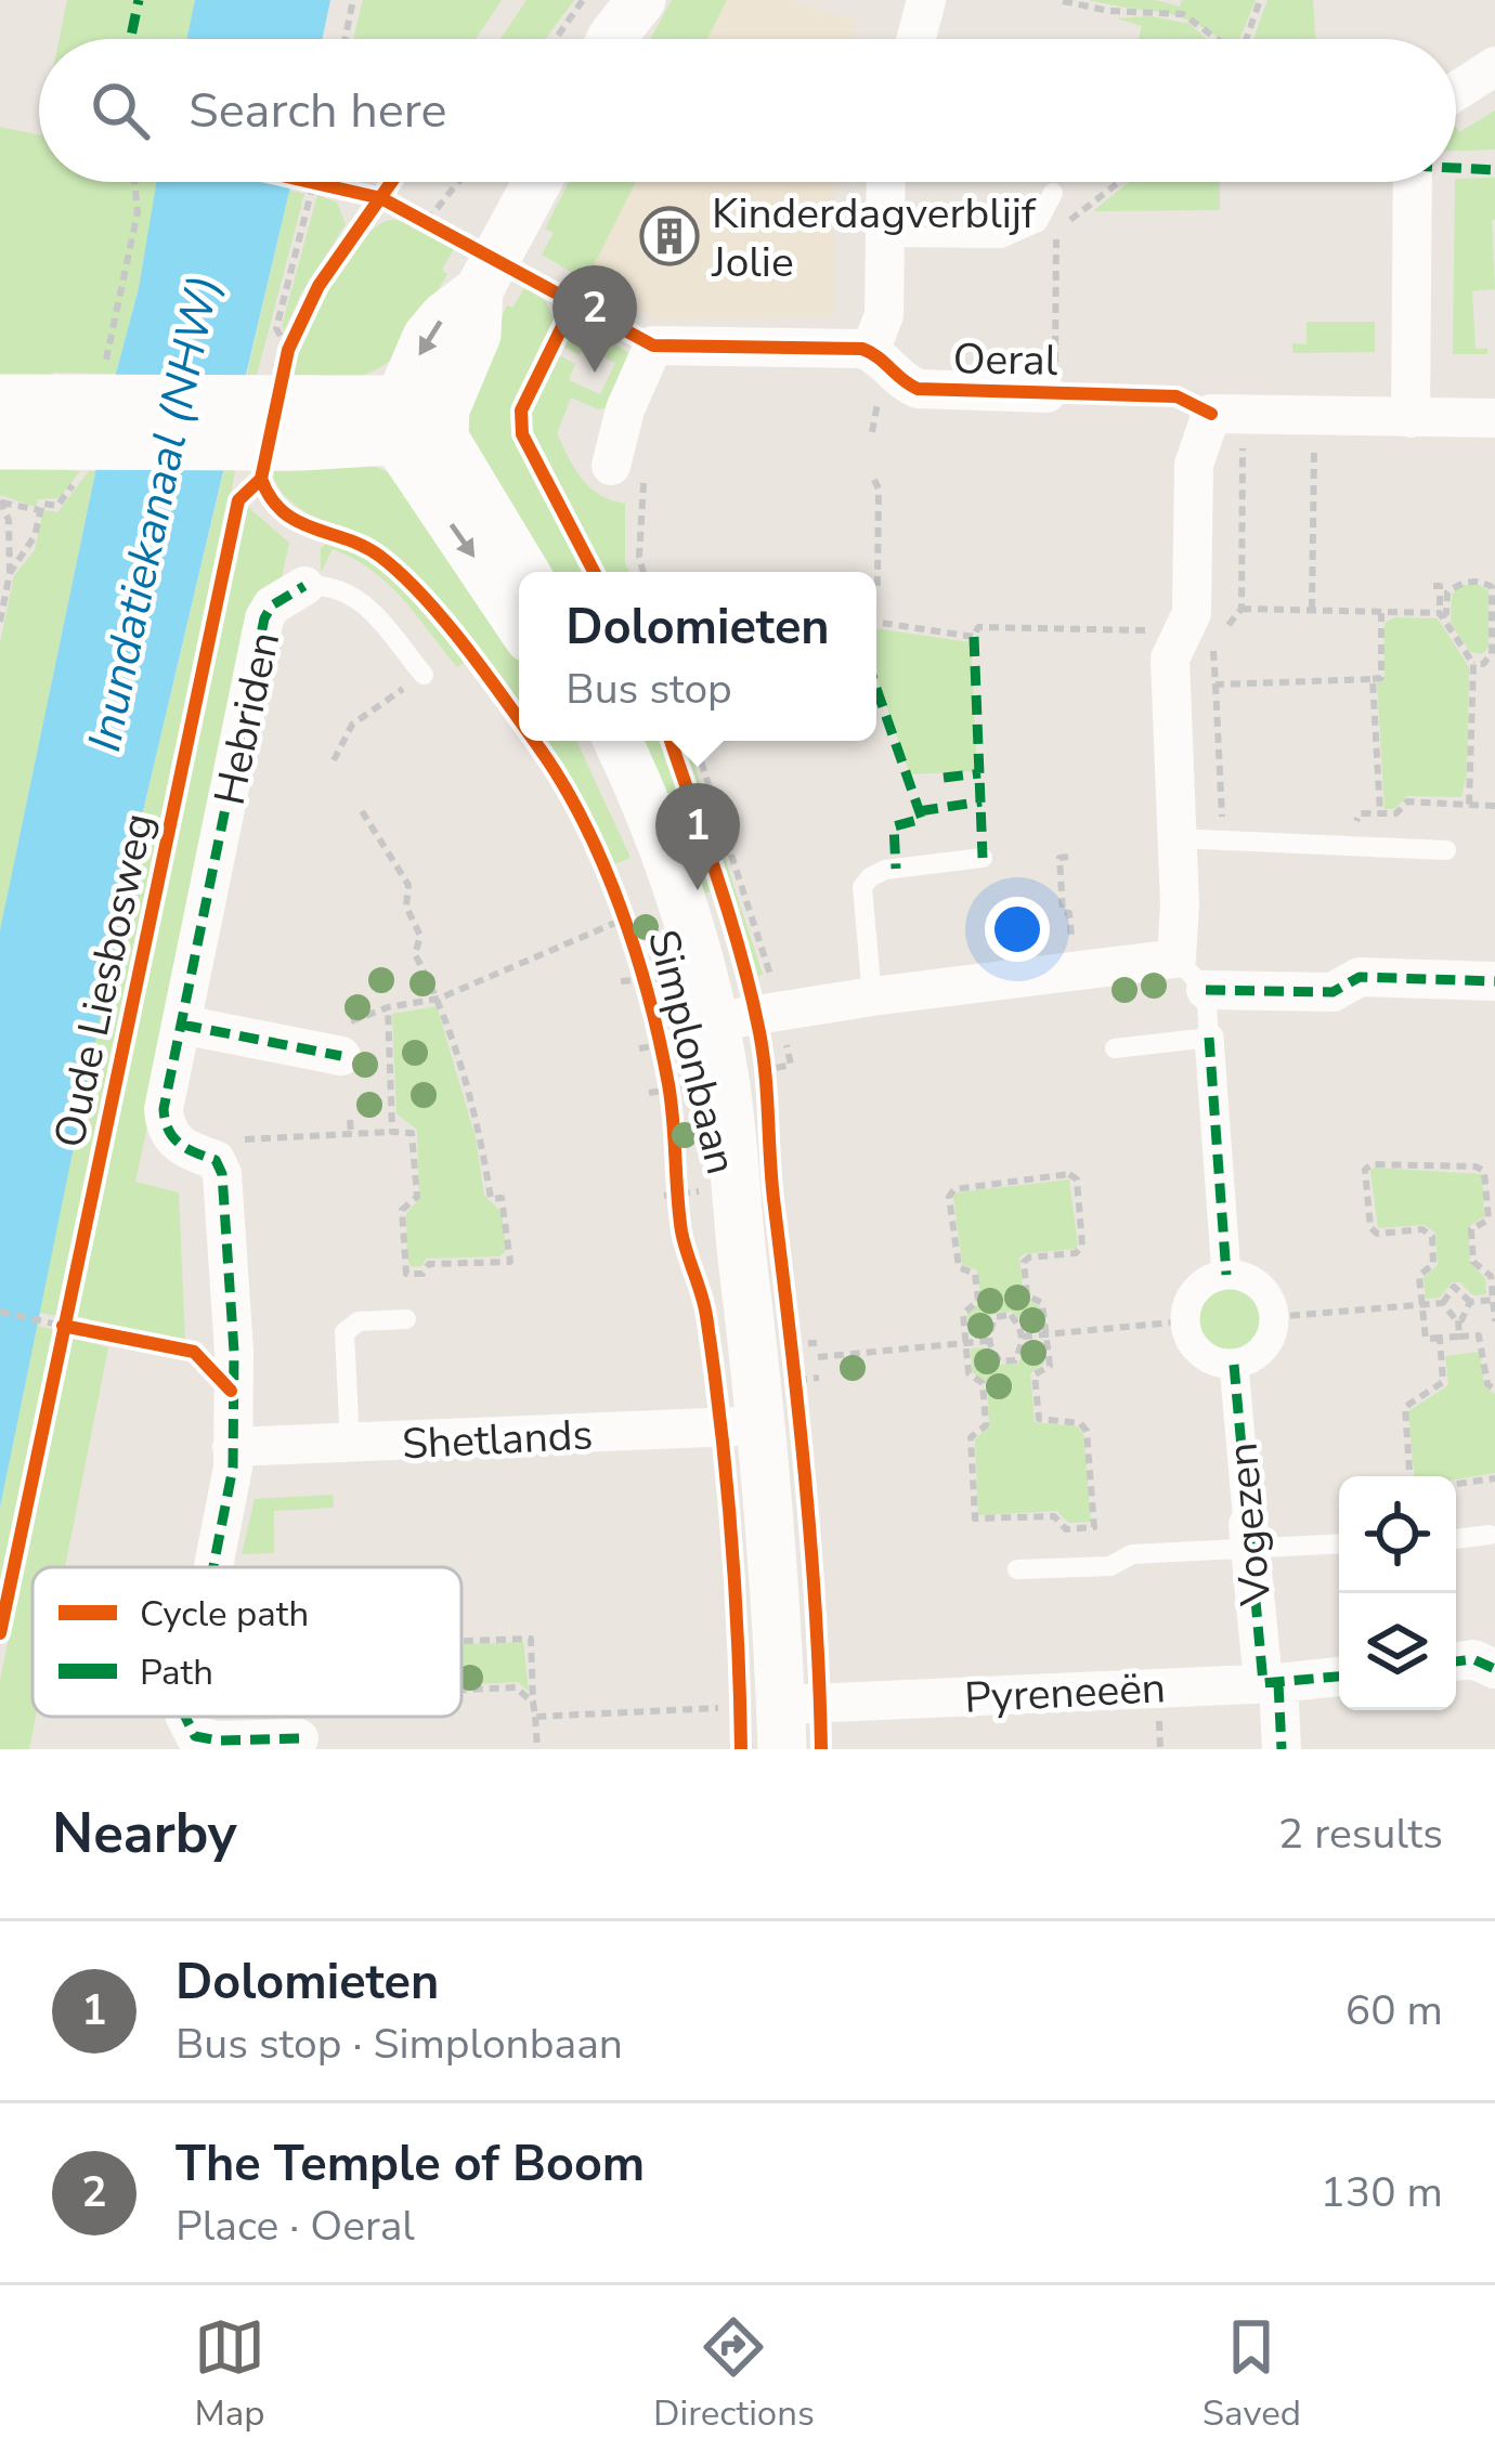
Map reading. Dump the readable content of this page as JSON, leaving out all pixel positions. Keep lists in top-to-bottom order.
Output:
{
  "streets": {
    "street": [
      "Oeral",
      "Hebriden",
      "Simplonbaan",
      "Shetlands",
      "Vogezen",
      "Pyreneeën"
    ],
    "cycle path": ["Oude Liesbosweg"]
  },
  "crossings": [
    ["Simplonbaan", "Shetlands"],
    ["Simplonbaan", "Pyreneeën"],
    ["Vogezen", "Pyreneeën"]
  ],
  "water": ["Inundatiekanaal (NHW)"],
  "places": {
    "building": ["Kinderdagverblijf Jolie"]
  },
  "legend": ["Cycle path", "Path"],
  "page": {
    "search": "Search here",
    "pins": ["2", "1"],
    "popup": ["Dolomieten", "Bus stop"],
    "heading": ["Nearby", "2 results"],
    "list": [
      {
        "mark": "1",
        "name": "Dolomieten",
        "note": "Bus stop · Simplonbaan",
        "value": "60 m"
      },
      {
        "mark": "2",
        "name": "The Temple of Boom",
        "note": "Place · Oeral",
        "value": "130 m"
      }
    ],
    "nav": ["Map", "Directions", "Saved"]
  }
}
